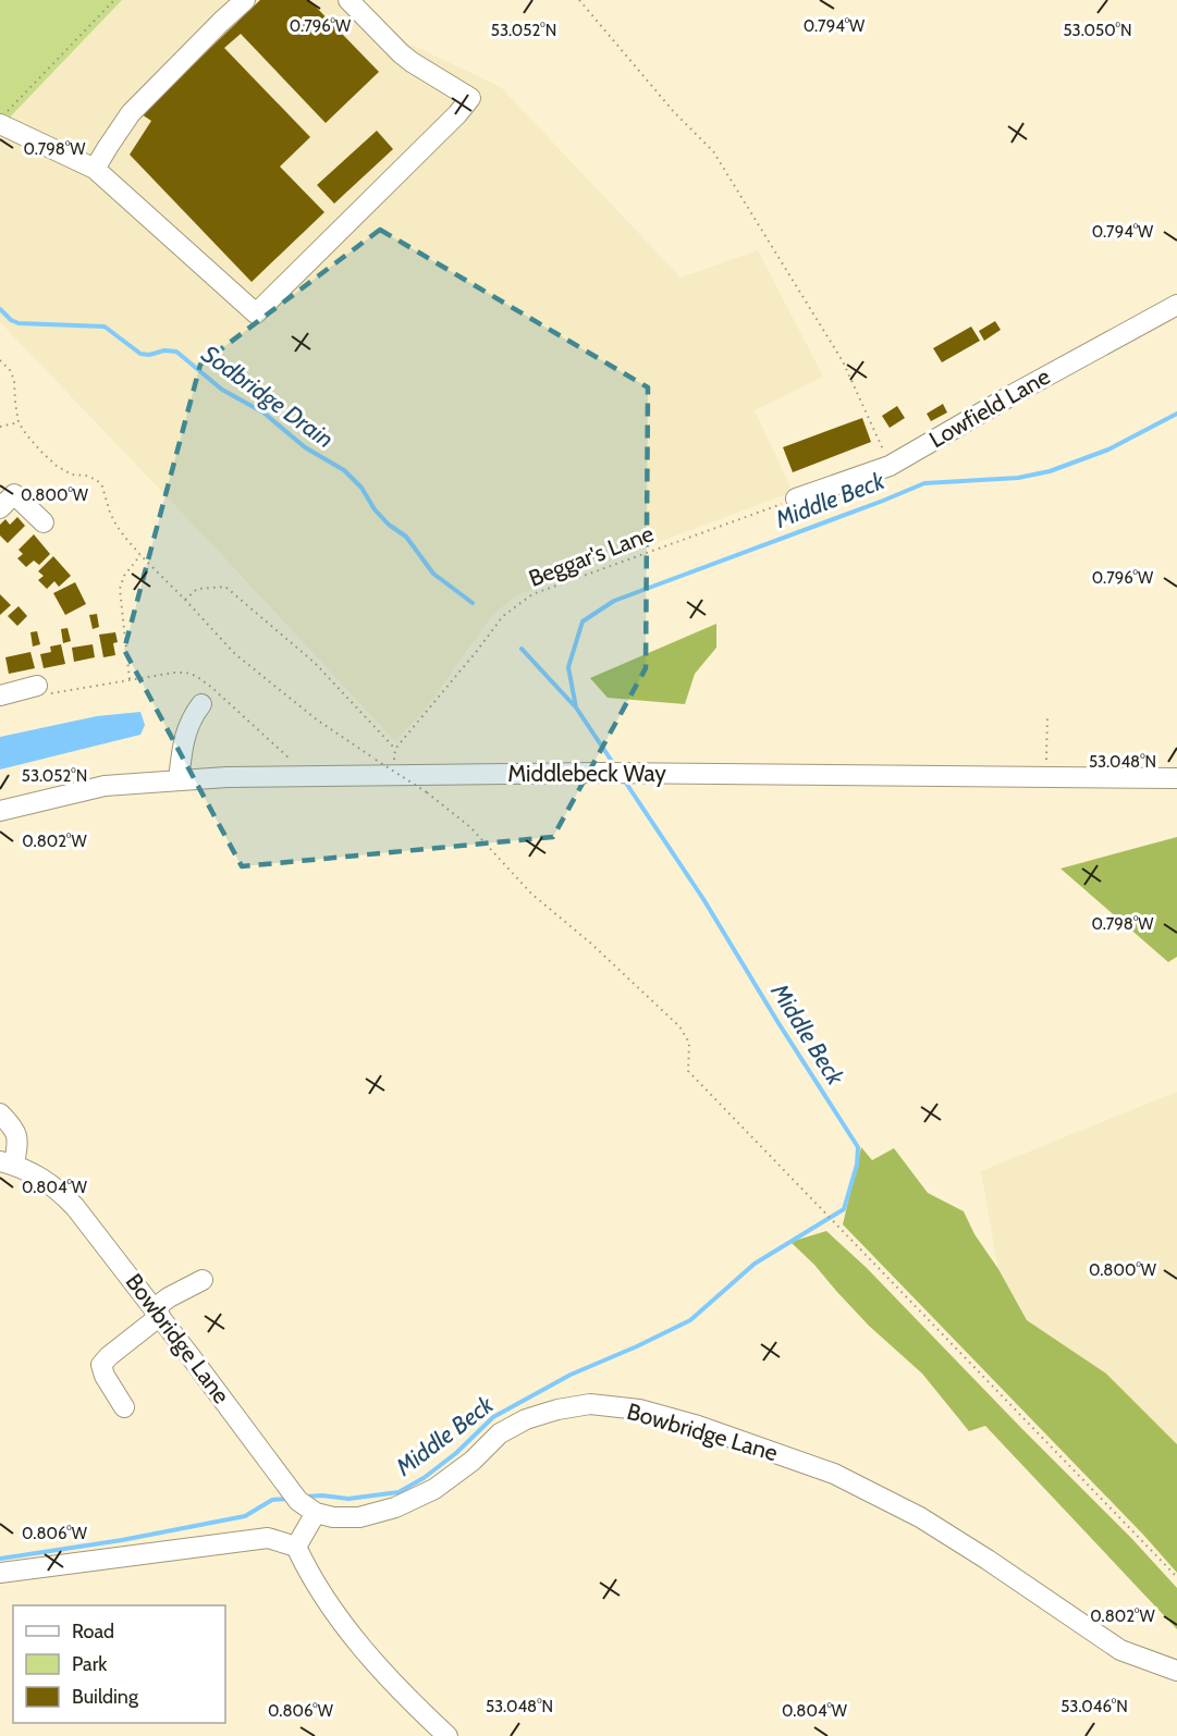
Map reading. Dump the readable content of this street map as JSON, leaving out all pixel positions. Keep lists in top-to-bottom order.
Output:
{
  "streets": {
    "street": ["Lowfield Lane", "Middlebeck Way", "Bowbridge Lane"],
    "path": ["Beggar's Lane"]
  },
  "crossings": [
    ["Lowfield Lane", "Beggar's Lane"]
  ],
  "water": ["Sodbridge Drain", "Middle Beck"],
  "legend": ["Road", "Park", "Building"],
  "coordinates": [
    "0.796°W",
    "0.794°W",
    "53.052°N",
    "53.050°N",
    "0.798°W",
    "0.800°W",
    "53.048°N",
    "0.802°W",
    "0.804°W",
    "0.806°W",
    "53.046°N"
  ]
}
